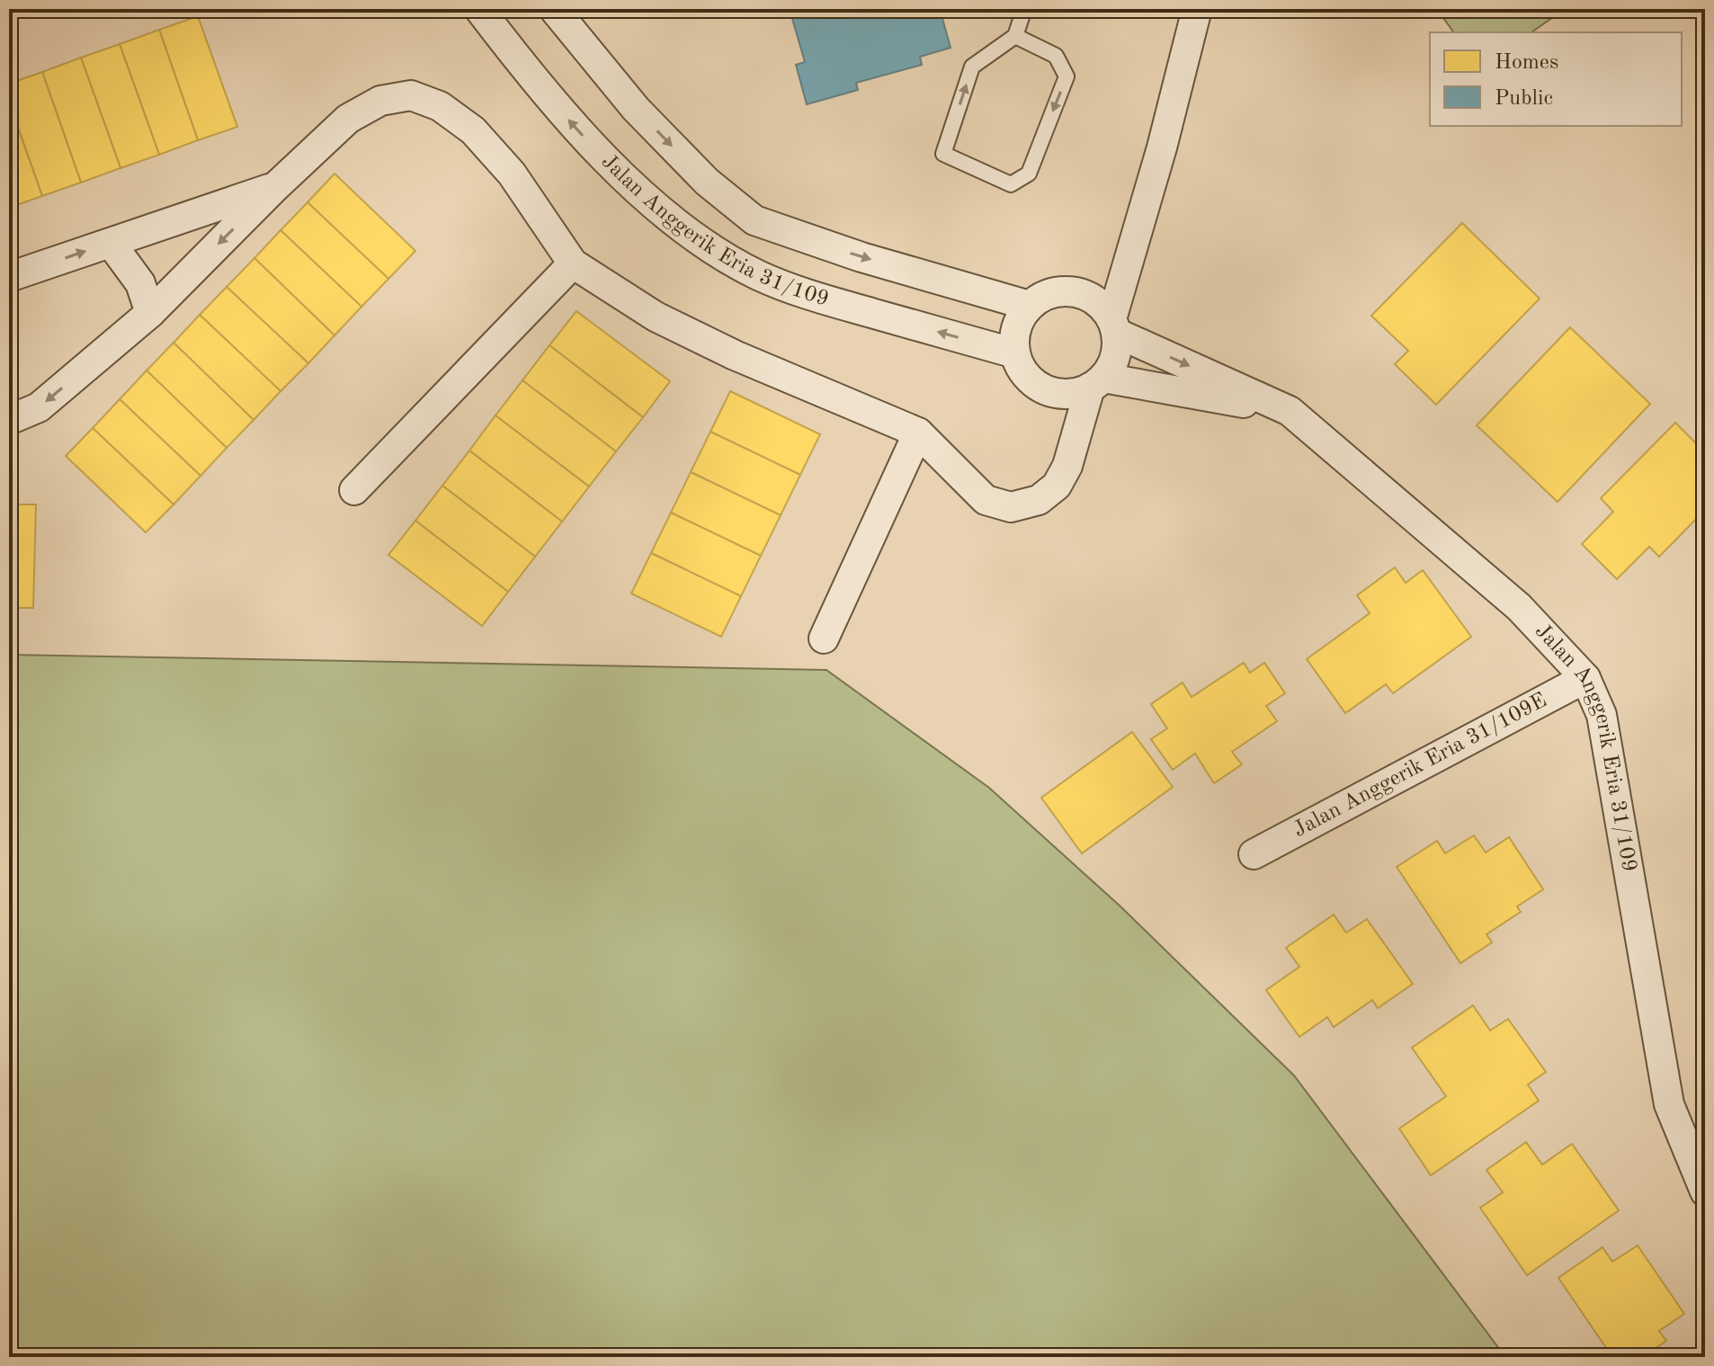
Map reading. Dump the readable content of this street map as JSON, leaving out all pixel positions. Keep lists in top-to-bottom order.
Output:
{
  "streets": {
    "street": ["Jalan Anggerik Eria 31/109", "Jalan Anggerik Eria 31/109E"]
  },
  "crossings": [
    ["Jalan Anggerik Eria 31/109", "Jalan Anggerik Eria 31/109E"]
  ],
  "legend": ["Homes", "Public"]
}
